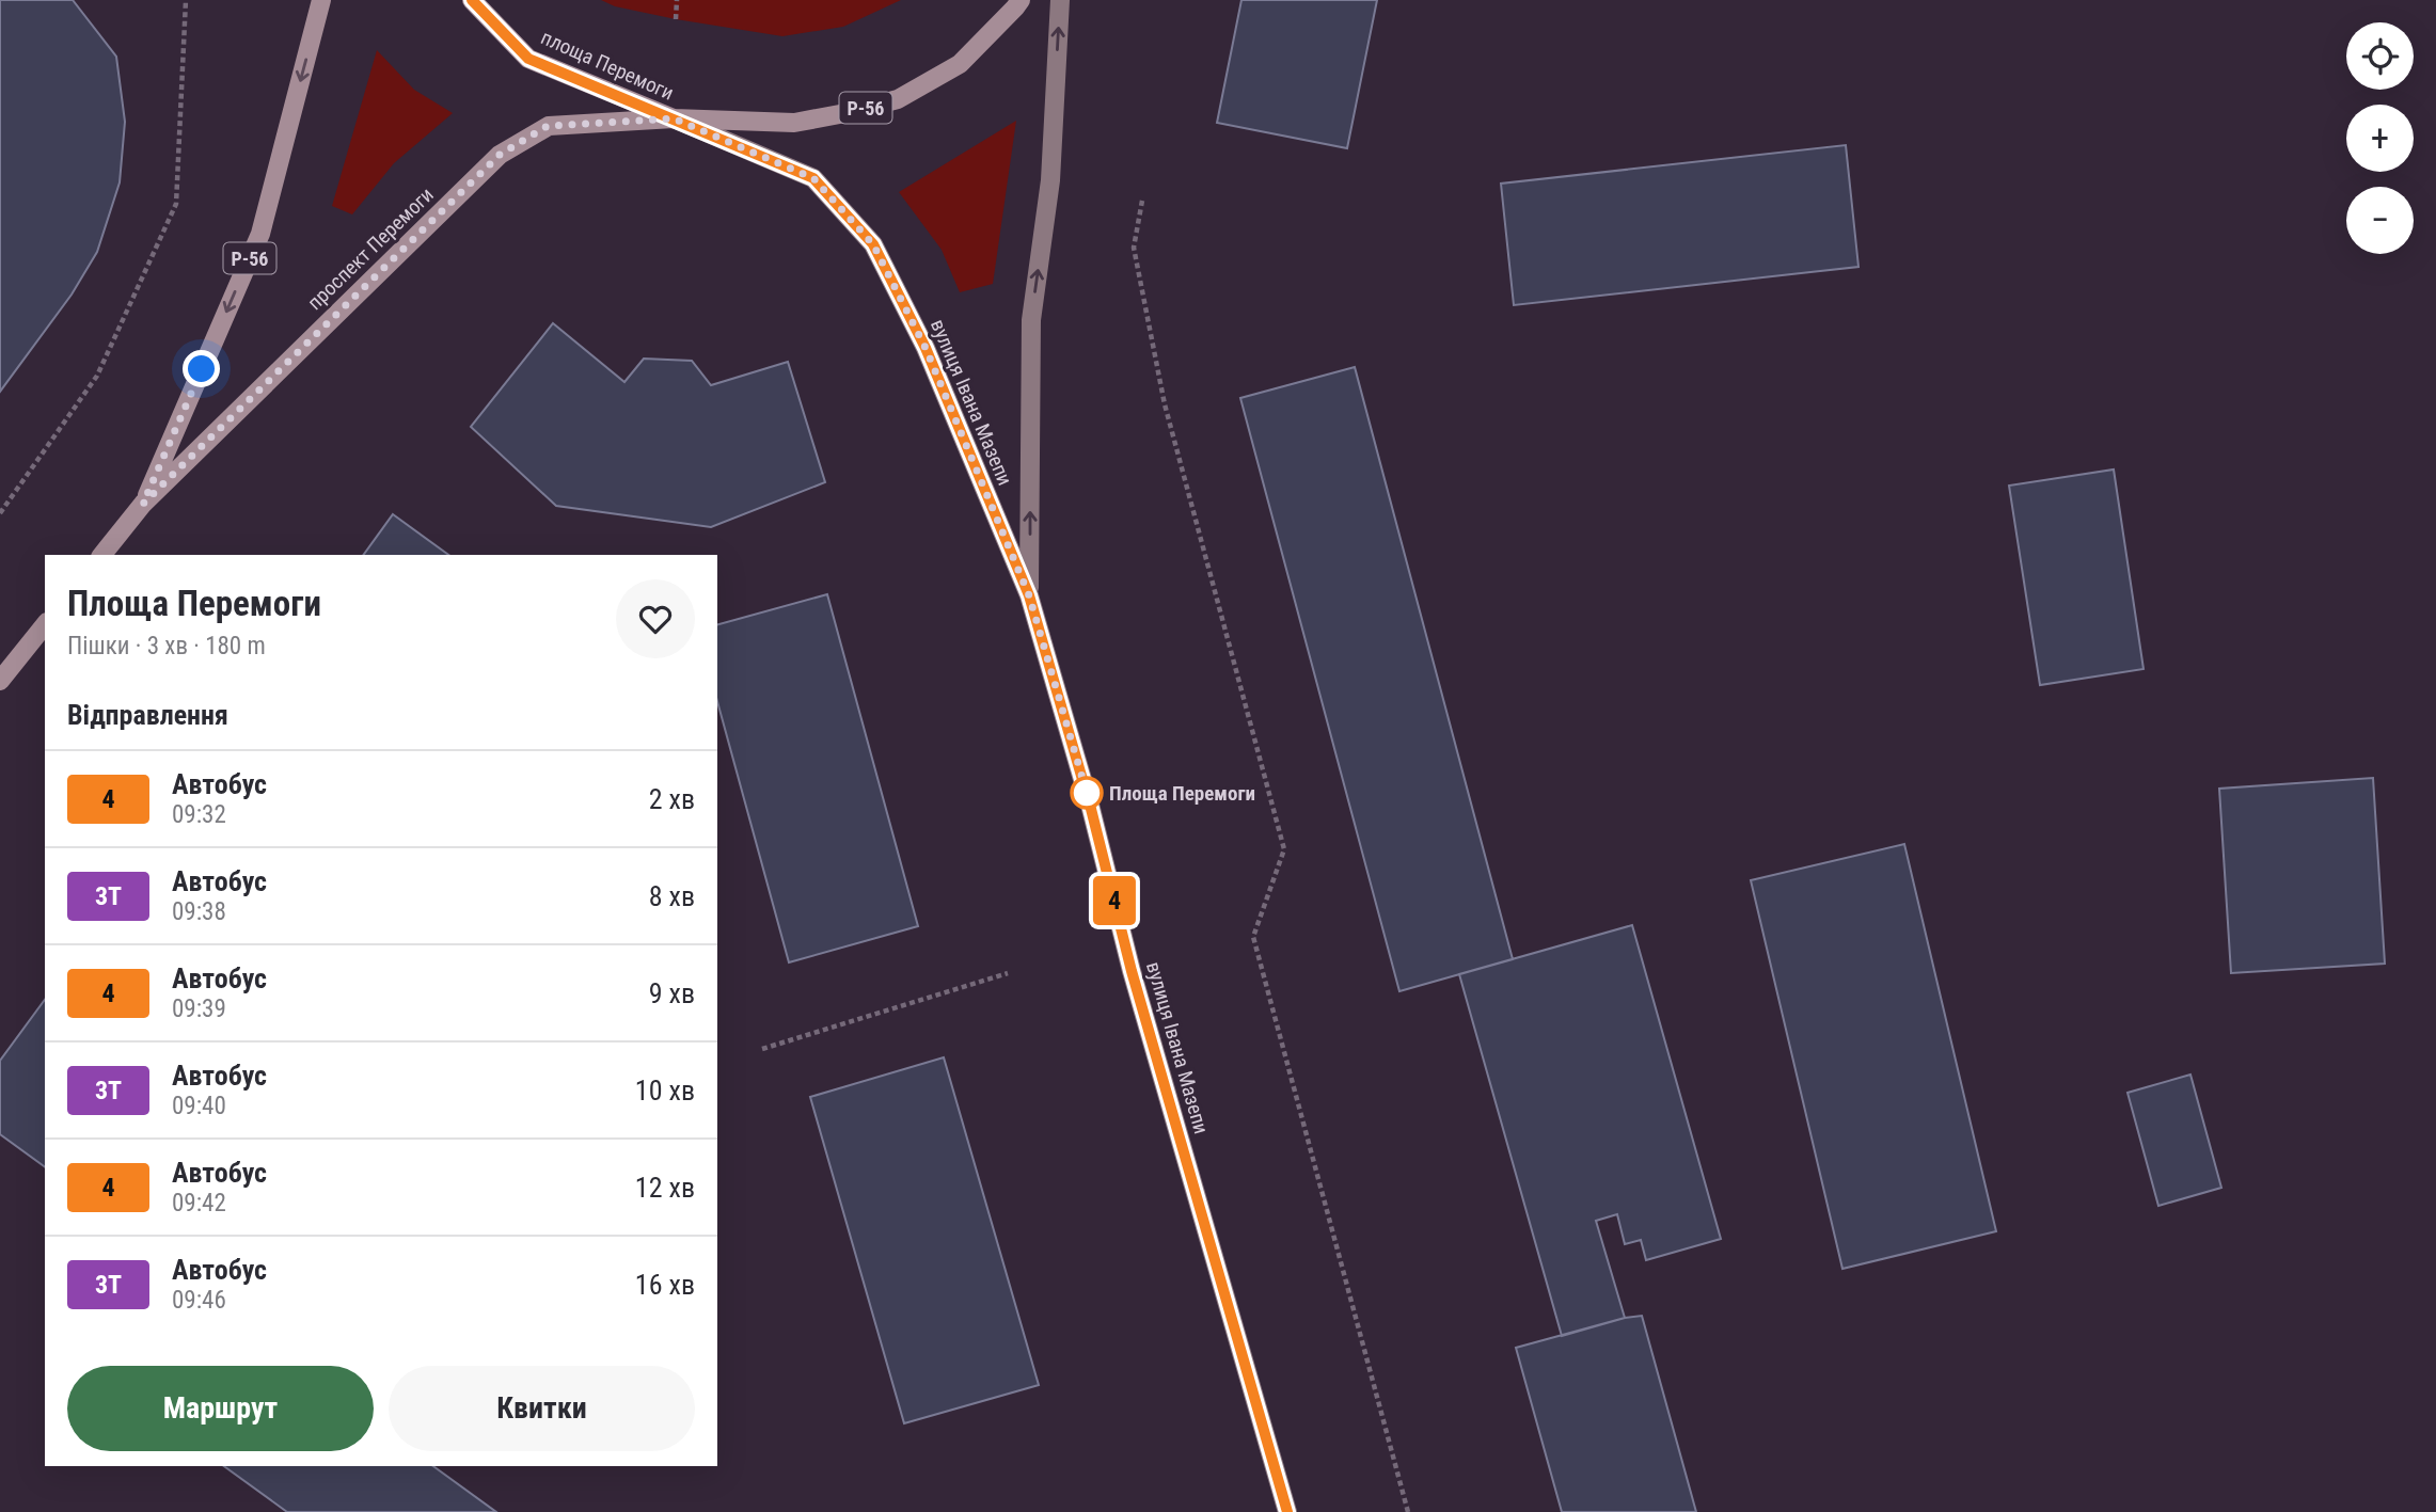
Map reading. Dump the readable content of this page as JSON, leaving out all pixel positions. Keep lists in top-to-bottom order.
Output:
{
  "streets": {
    "main road": [
      "площа Перемоги",
      "Р-56",
      "проспект Перемоги",
      "вулиця Івана Мазепи"
    ]
  },
  "crossings": [
    ["площа Перемоги", "проспект Перемоги"],
    ["площа Перемоги", "вулиця Івана Мазепи"],
    ["проспект Перемоги", "вулиця Івана Мазепи"]
  ],
  "one_way": ["проспект Перемоги"],
  "places": ["Площа Перемоги"],
  "lines": ["bus line 4"],
  "page": {
    "on_map": "4",
    "map_buttons": ["+", "−"],
    "heading": [
      ["Площа Перемоги", "Пішки · 3 хв · 180 m"],
      "Відправлення"
    ],
    "list": [
      {
        "mark": "4",
        "name": "Автобус",
        "note": "09:32",
        "value": "2 хв"
      },
      {
        "mark": "3Т",
        "name": "Автобус",
        "note": "09:38",
        "value": "8 хв"
      },
      {
        "mark": "4",
        "name": "Автобус",
        "note": "09:39",
        "value": "9 хв"
      },
      {
        "mark": "3Т",
        "name": "Автобус",
        "note": "09:40",
        "value": "10 хв"
      },
      {
        "mark": "4",
        "name": "Автобус",
        "note": "09:42",
        "value": "12 хв"
      },
      {
        "mark": "3Т",
        "name": "Автобус",
        "note": "09:46",
        "value": "16 хв"
      }
    ],
    "buttons": ["Маршрут", "Квитки"]
  }
}
